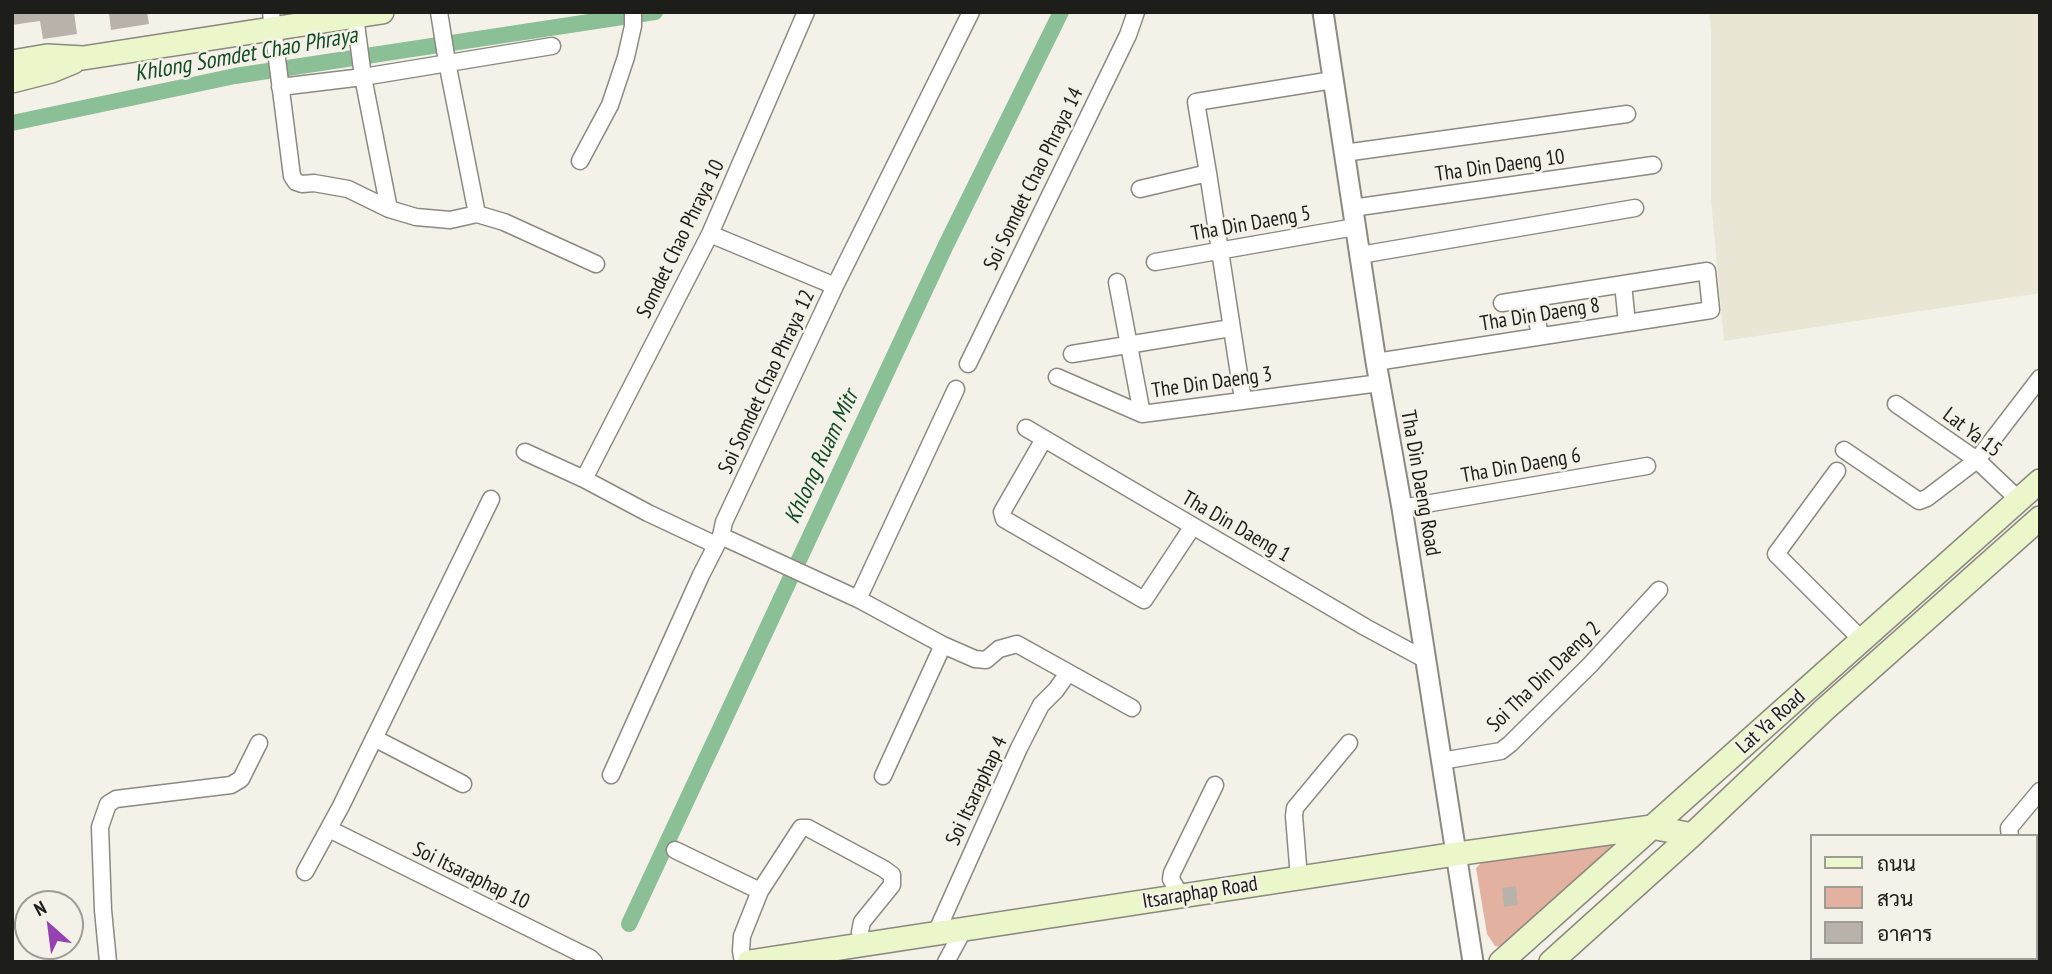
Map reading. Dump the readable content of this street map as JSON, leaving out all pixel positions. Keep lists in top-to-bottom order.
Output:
{
  "streets": {
    "main road": ["Lat Ya Road", "Itsaraphap Road"],
    "street": [
      "Tha Din Daeng 10",
      "Soi Somdet Chao Phraya 14",
      "Tha Din Daeng 5",
      "Somdet Chao Phraya 10",
      "Tha Din Daeng 8",
      "Soi Somdet Chao Phraya 12",
      "The Din Daeng 3",
      "Lat Ya 15",
      "Tha Din Daeng 6",
      "Tha Din Daeng Road",
      "Tha Din Daeng 1",
      "Soi Tha Din Daeng 2",
      "Soi Itsaraphap 4",
      "Soi Itsaraphap 10"
    ]
  },
  "crossings": [
    ["Tha Din Daeng 10", "Tha Din Daeng 5"],
    ["Tha Din Daeng 10", "Tha Din Daeng Road"],
    ["Tha Din Daeng 5", "Tha Din Daeng Road"],
    ["Tha Din Daeng 8", "Tha Din Daeng Road"],
    ["The Din Daeng 3", "Tha Din Daeng Road"],
    ["Lat Ya 15", "Lat Ya Road"],
    ["Tha Din Daeng 6", "Tha Din Daeng Road"],
    ["Tha Din Daeng Road", "Tha Din Daeng 1"],
    ["Tha Din Daeng Road", "Soi Tha Din Daeng 2"],
    ["Tha Din Daeng Road", "Itsaraphap Road"],
    ["Lat Ya Road", "Itsaraphap Road"],
    ["Soi Itsaraphap 4", "Itsaraphap Road"]
  ],
  "water": ["Khlong Somdet Chao Phraya", "Khlong Ruam Mitr"],
  "legend": ["ถนน", "สวน", "อาคาร"],
  "north": "top left"
}
